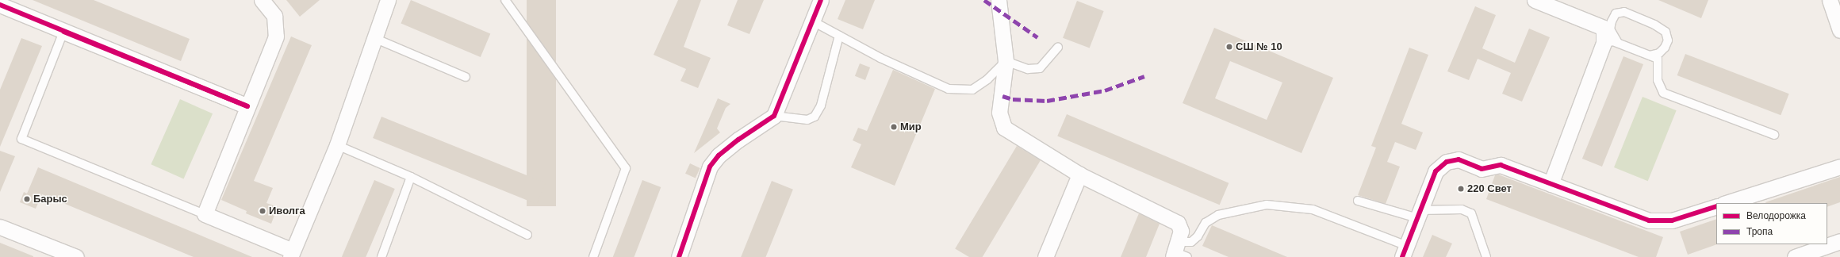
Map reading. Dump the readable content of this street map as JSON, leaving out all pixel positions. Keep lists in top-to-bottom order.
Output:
{
  "places": [
    "СШ № 10",
    "Мир",
    "220 Свет",
    "Барыс",
    "Иволга"
  ],
  "legend": ["Велодорожка", "Тропа"]
}
